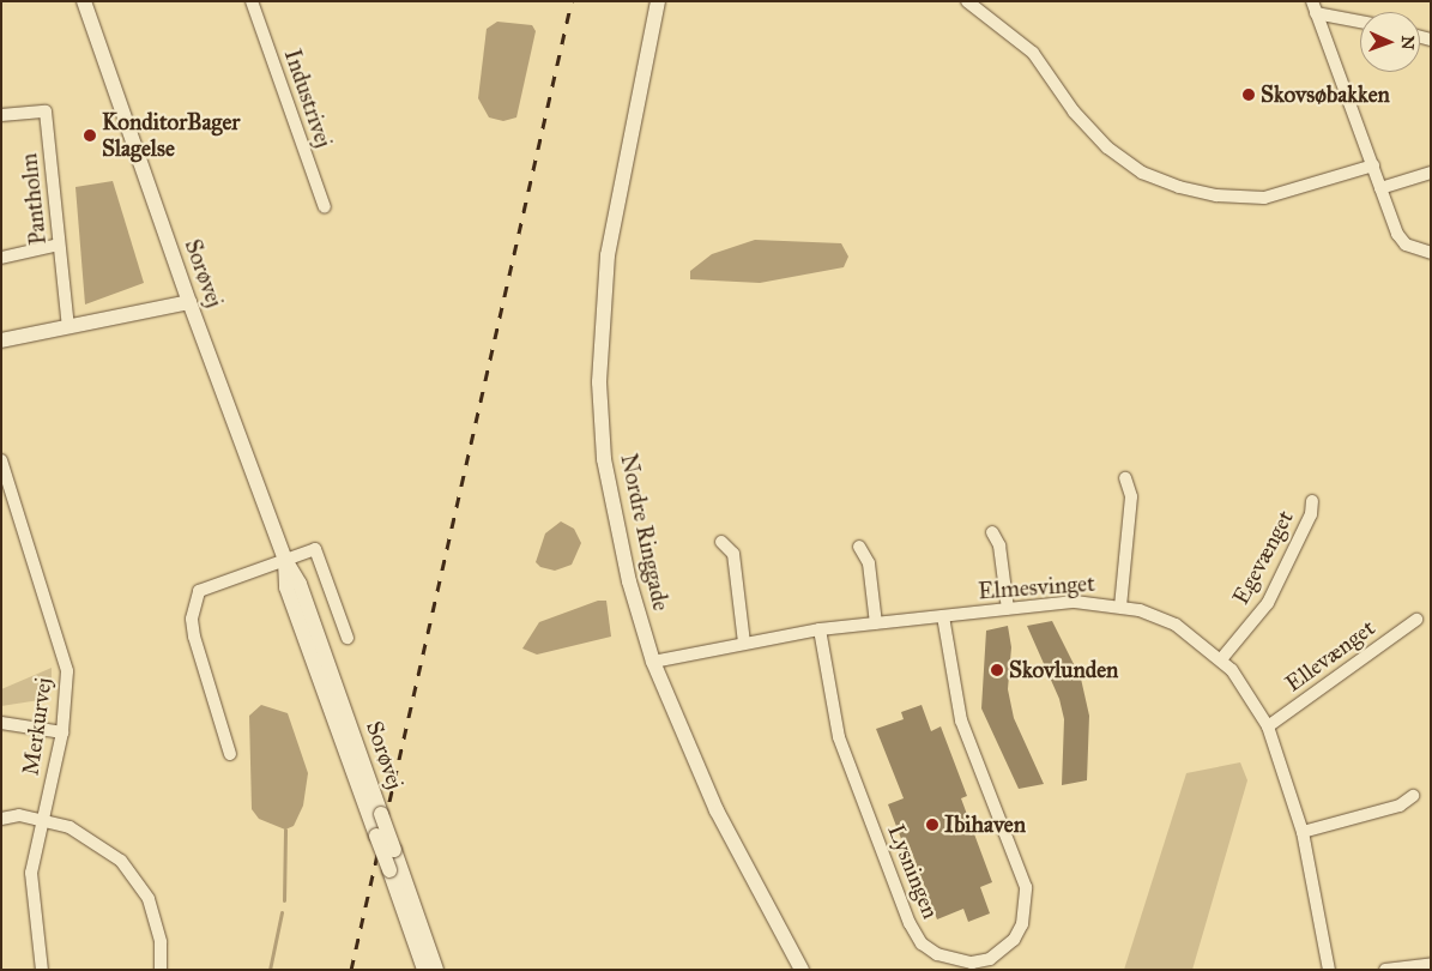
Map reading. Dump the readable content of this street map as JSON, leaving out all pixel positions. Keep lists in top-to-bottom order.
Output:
{
  "streets": {
    "street": [
      "Industrivej",
      "Pantholm",
      "Sorøvej",
      "Nordre Ringgade",
      "Egevænget",
      "Elmesvinget",
      "Ellevænget",
      "Merkurvej",
      "Lysningen"
    ]
  },
  "crossings": [
    ["Nordre Ringgade", "Elmesvinget"],
    ["Egevænget", "Elmesvinget"],
    ["Elmesvinget", "Ellevænget"],
    ["Elmesvinget", "Lysningen"]
  ],
  "places": [
    "Skovsøbakken",
    "KonditorBager Slagelse",
    "Skovlunden",
    "Ibihaven"
  ],
  "north": "right"
}
